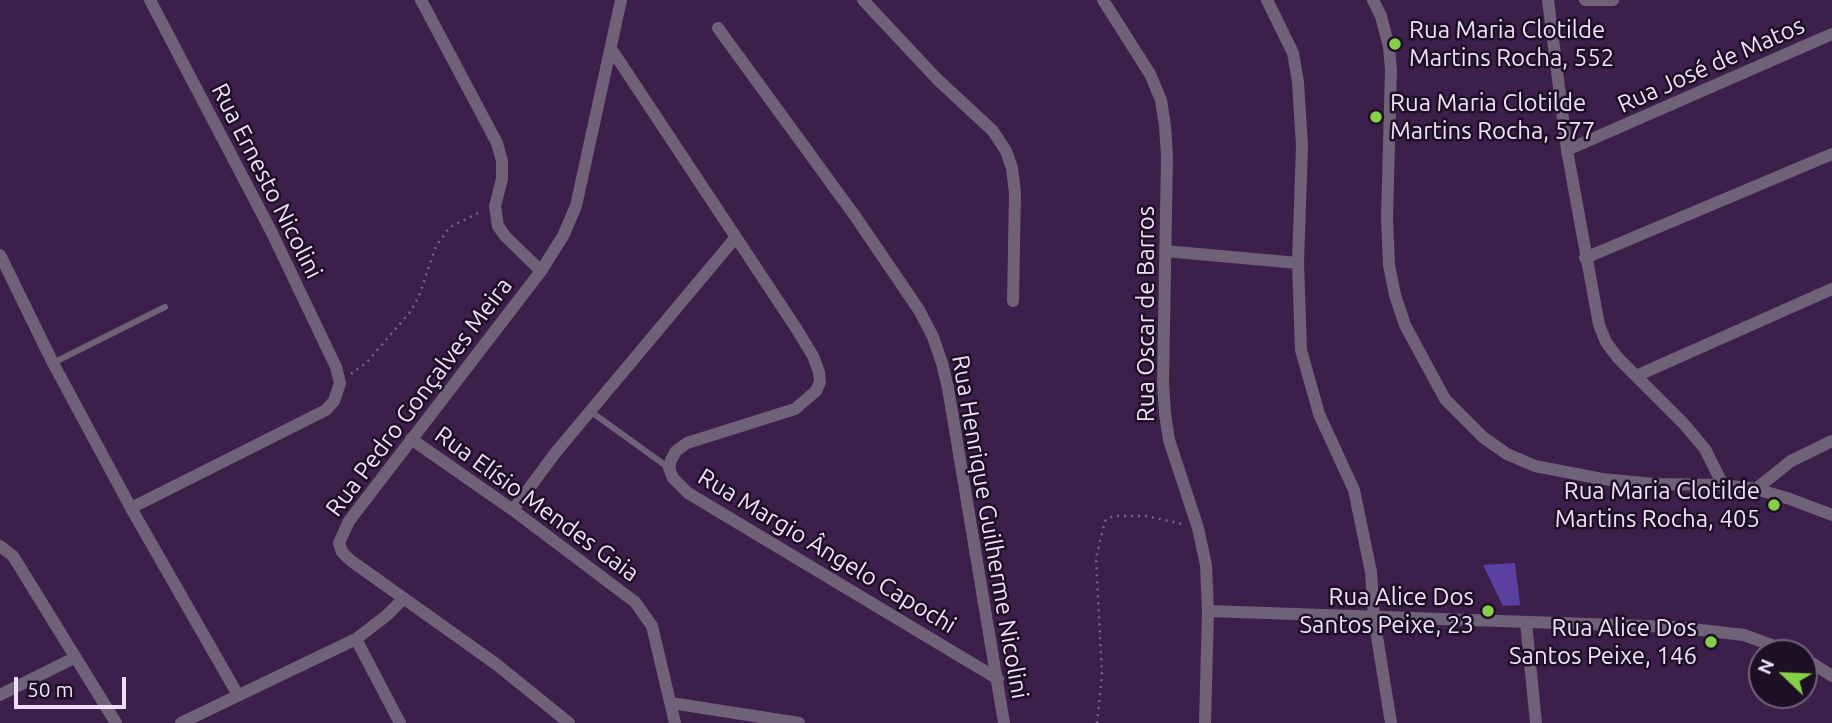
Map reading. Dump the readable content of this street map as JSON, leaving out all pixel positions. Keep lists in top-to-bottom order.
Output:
{
  "streets": {
    "street": [
      "Rua José de Matos",
      "Rua Ernesto Nicolini",
      "Rua Oscar de Barros",
      "Rua Pedro Gonçalves Meira",
      "Rua Elísio Mendes Gaia",
      "Rua Henrique Guilherme Nicolini",
      "Rua Margio Ângelo Capochi"
    ]
  },
  "crossings": [
    ["Rua Pedro Gonçalves Meira", "Rua Elísio Mendes Gaia"],
    ["Rua Pedro Gonçalves Meira", "Rua Margio Ângelo Capochi"],
    ["Rua Henrique Guilherme Nicolini", "Rua Margio Ângelo Capochi"]
  ],
  "places": [
    "Rua Maria Clotilde Martins Rocha, 552",
    "Rua Maria Clotilde Martins Rocha, 577",
    "Rua Maria Clotilde Martins Rocha, 405",
    "Rua Alice Dos Santos Peixe, 23",
    "Rua Alice Dos Santos Peixe, 146"
  ],
  "scale_bar": "50 m",
  "north": "top left"
}
